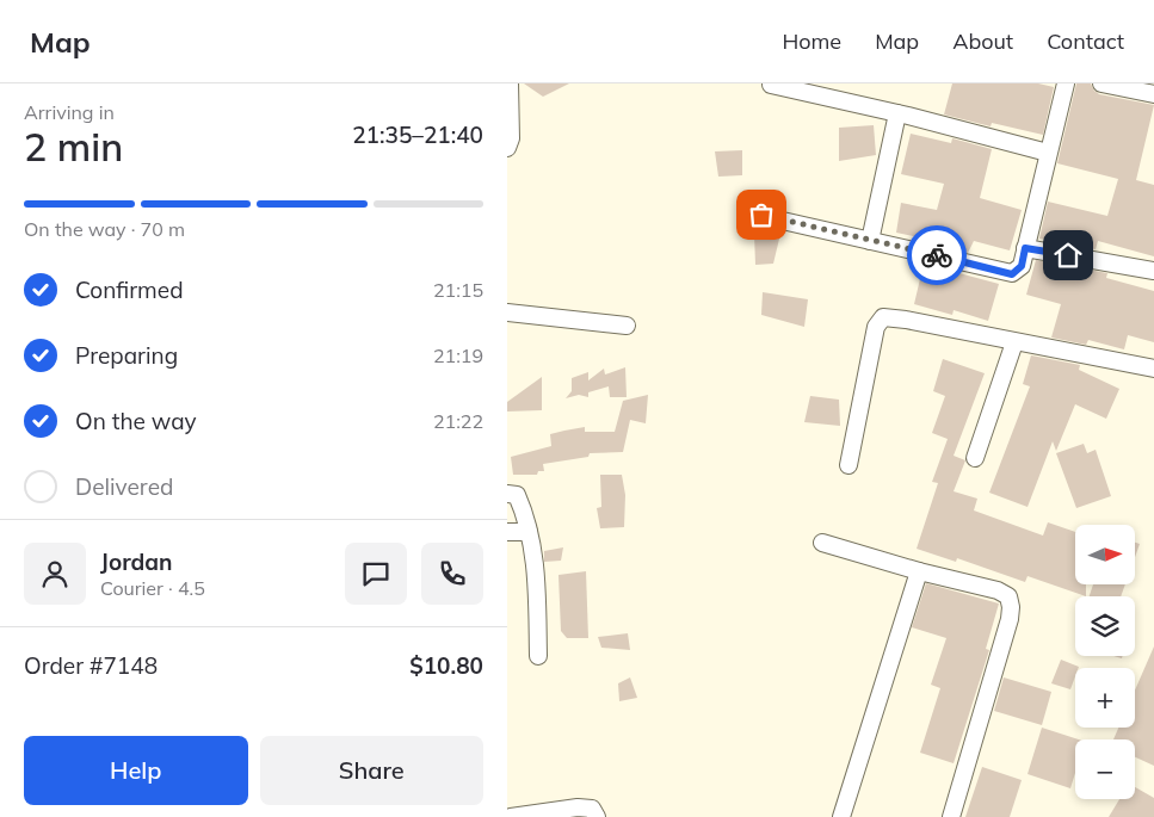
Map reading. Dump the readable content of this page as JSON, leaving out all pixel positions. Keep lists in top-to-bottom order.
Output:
{
  "north": "right",
  "page": {
    "header": "Map",
    "nav": [
      "Home",
      "Map",
      "About",
      "Contact"
    ],
    "heading": ["2 min", "Arriving in", "21:35–21:40"],
    "panel": [
      "Jordan",
      "Courier · 4.5",
      "Order #7148",
      "$10.80"
    ],
    "bar": "On the way · 70 m",
    "list": [
      ["Confirmed", "21:15"],
      ["Preparing", "21:19"],
      ["On the way", "21:22"],
      "Delivered"
    ],
    "map_buttons": ["+", "−"],
    "buttons": ["Help", "Share"]
  }
}
